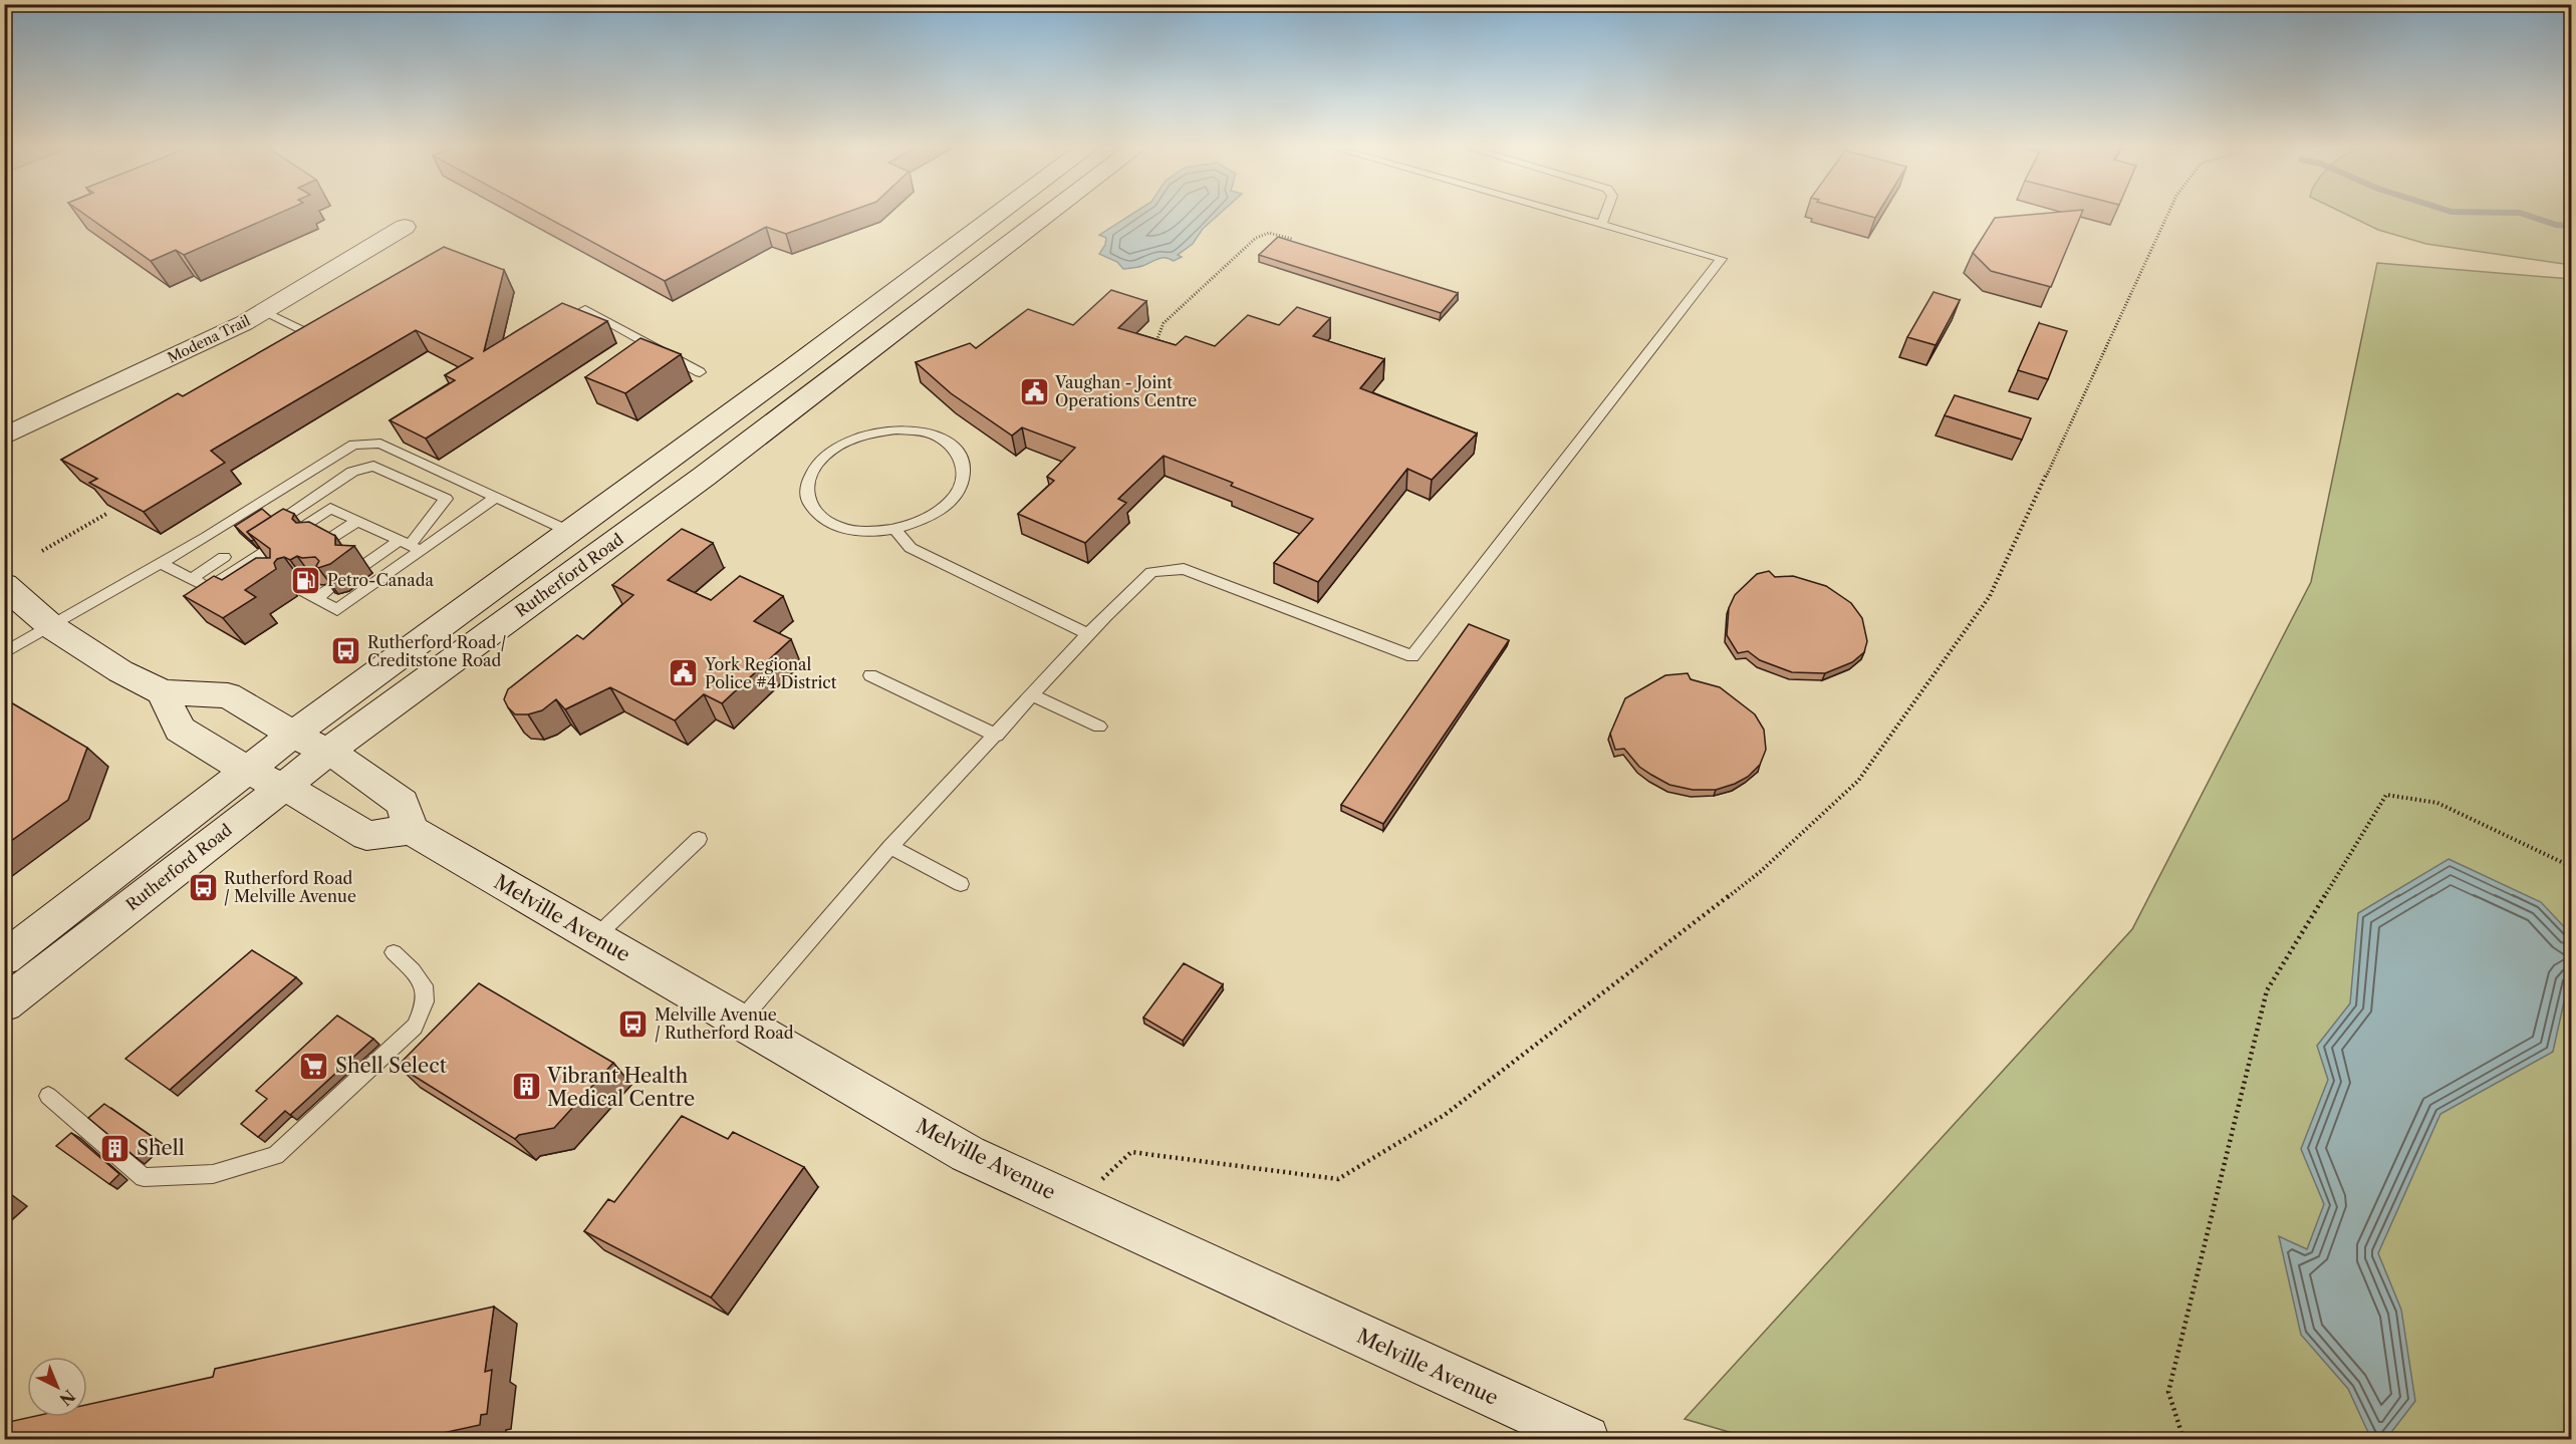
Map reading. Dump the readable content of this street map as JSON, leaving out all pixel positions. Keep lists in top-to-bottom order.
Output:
{
  "streets": {
    "main road": ["Rutherford Road", "Melville Avenue"],
    "street": ["Modena Trail"]
  },
  "places": {
    "public building": ["Vaughan - Joint Operations Centre", "York Regional Police #4 District"],
    "fuel station": ["Petro-Canada"],
    "bus stop": ["Rutherford Road / Creditstone Road", "Rutherford Road / Melville Avenue", "Melville Avenue / Rutherford Road"],
    "supermarket": ["Shell Select"],
    "building": ["Vibrant Health Medical Centre", "Shell"]
  },
  "north": "bottom right"
}
